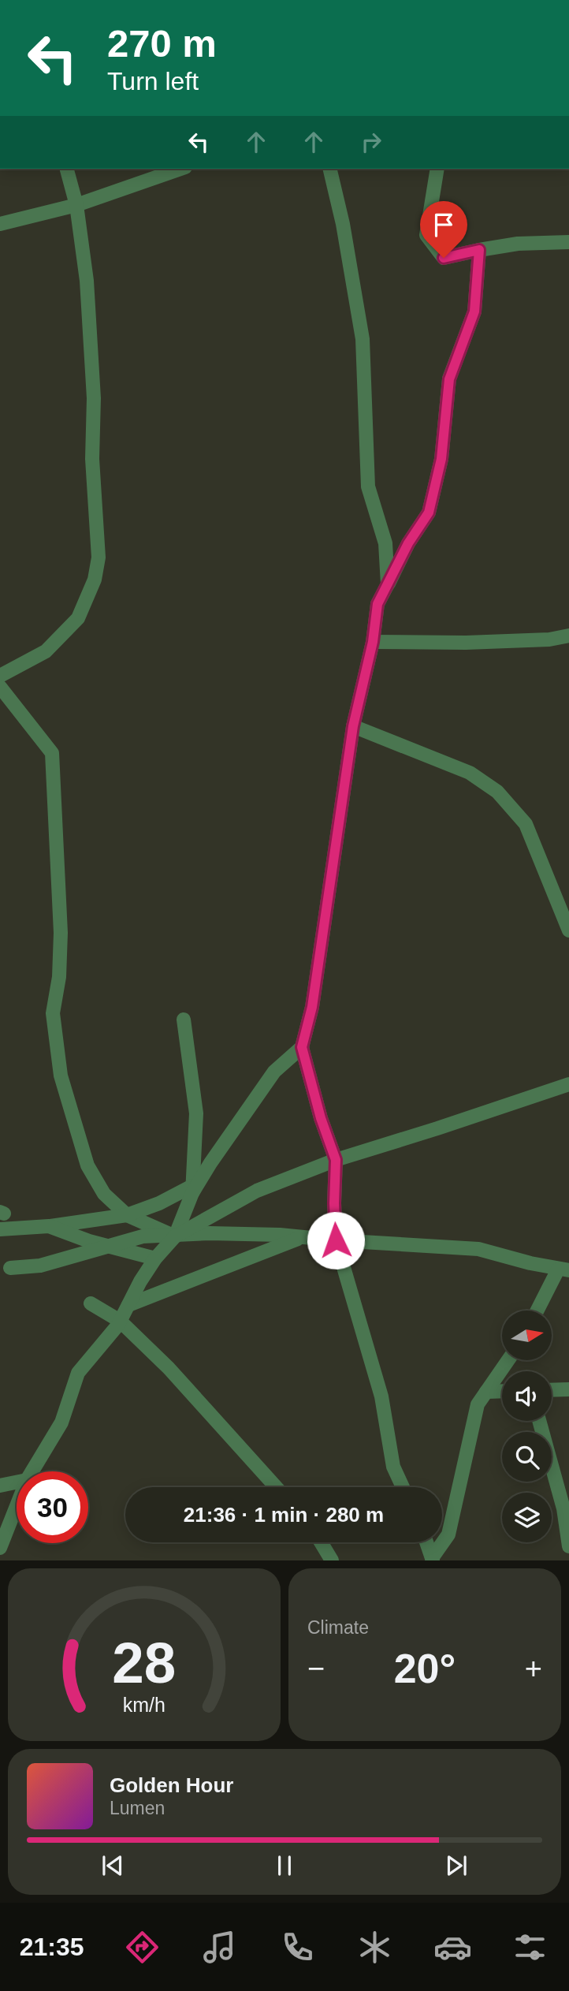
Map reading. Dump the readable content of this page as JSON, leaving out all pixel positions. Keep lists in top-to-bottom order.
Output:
{
  "north": "right",
  "page": {
    "turn": ["270 m", "Turn left"],
    "limit": "30",
    "trip": "21:36 · 1 min · 280 m",
    "tile": "Climate",
    "heat": ["−", "20°", "+"],
    "song": ["Golden Hour", "Lumen"],
    "tabs": "21:35",
    "gauge": ["28", "km/h"]
  }
}
